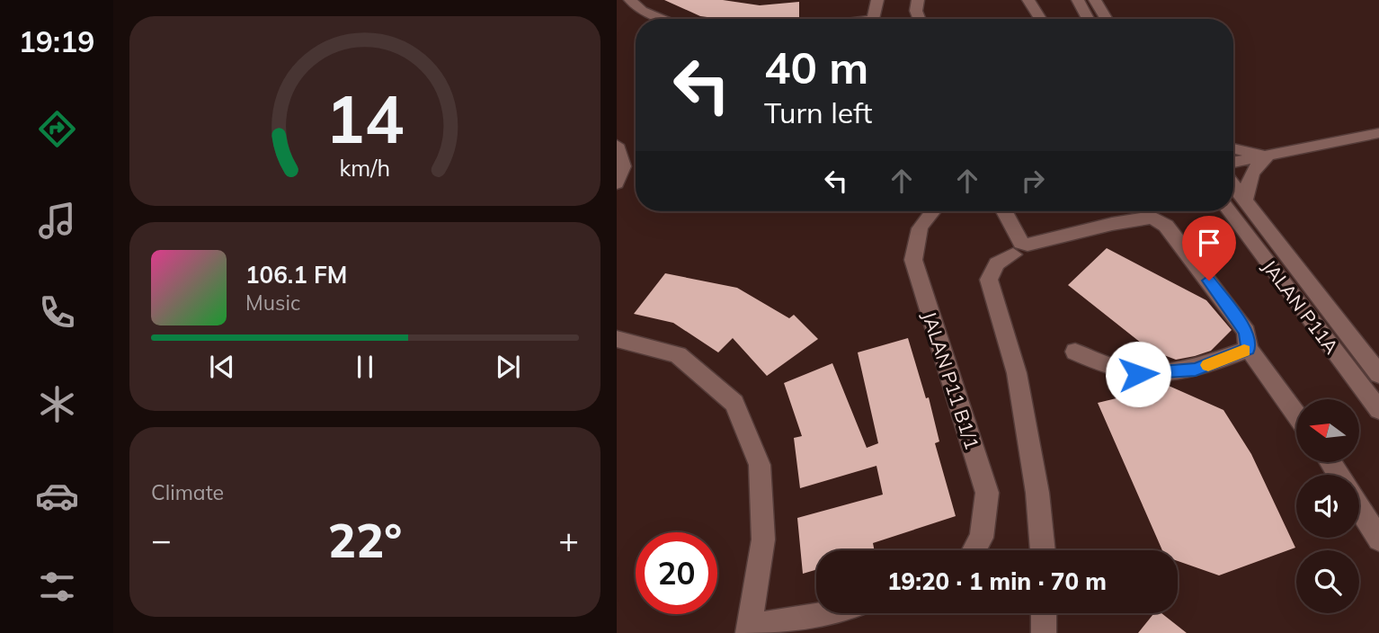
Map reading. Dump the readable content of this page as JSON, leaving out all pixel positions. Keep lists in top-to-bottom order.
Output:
{
  "streets": {
    "street": ["JALAN P11A", "JALAN P11 B1/1"]
  },
  "north": "left",
  "page": {
    "tabs": "19:19",
    "turn": ["40 m", "Turn left"],
    "song": ["106.1 FM", "Music"],
    "tile": "Climate",
    "heat": ["−", "22°", "+"],
    "limit": "20",
    "trip": "19:20 · 1 min · 70 m",
    "gauge": ["14", "km/h"]
  }
}
